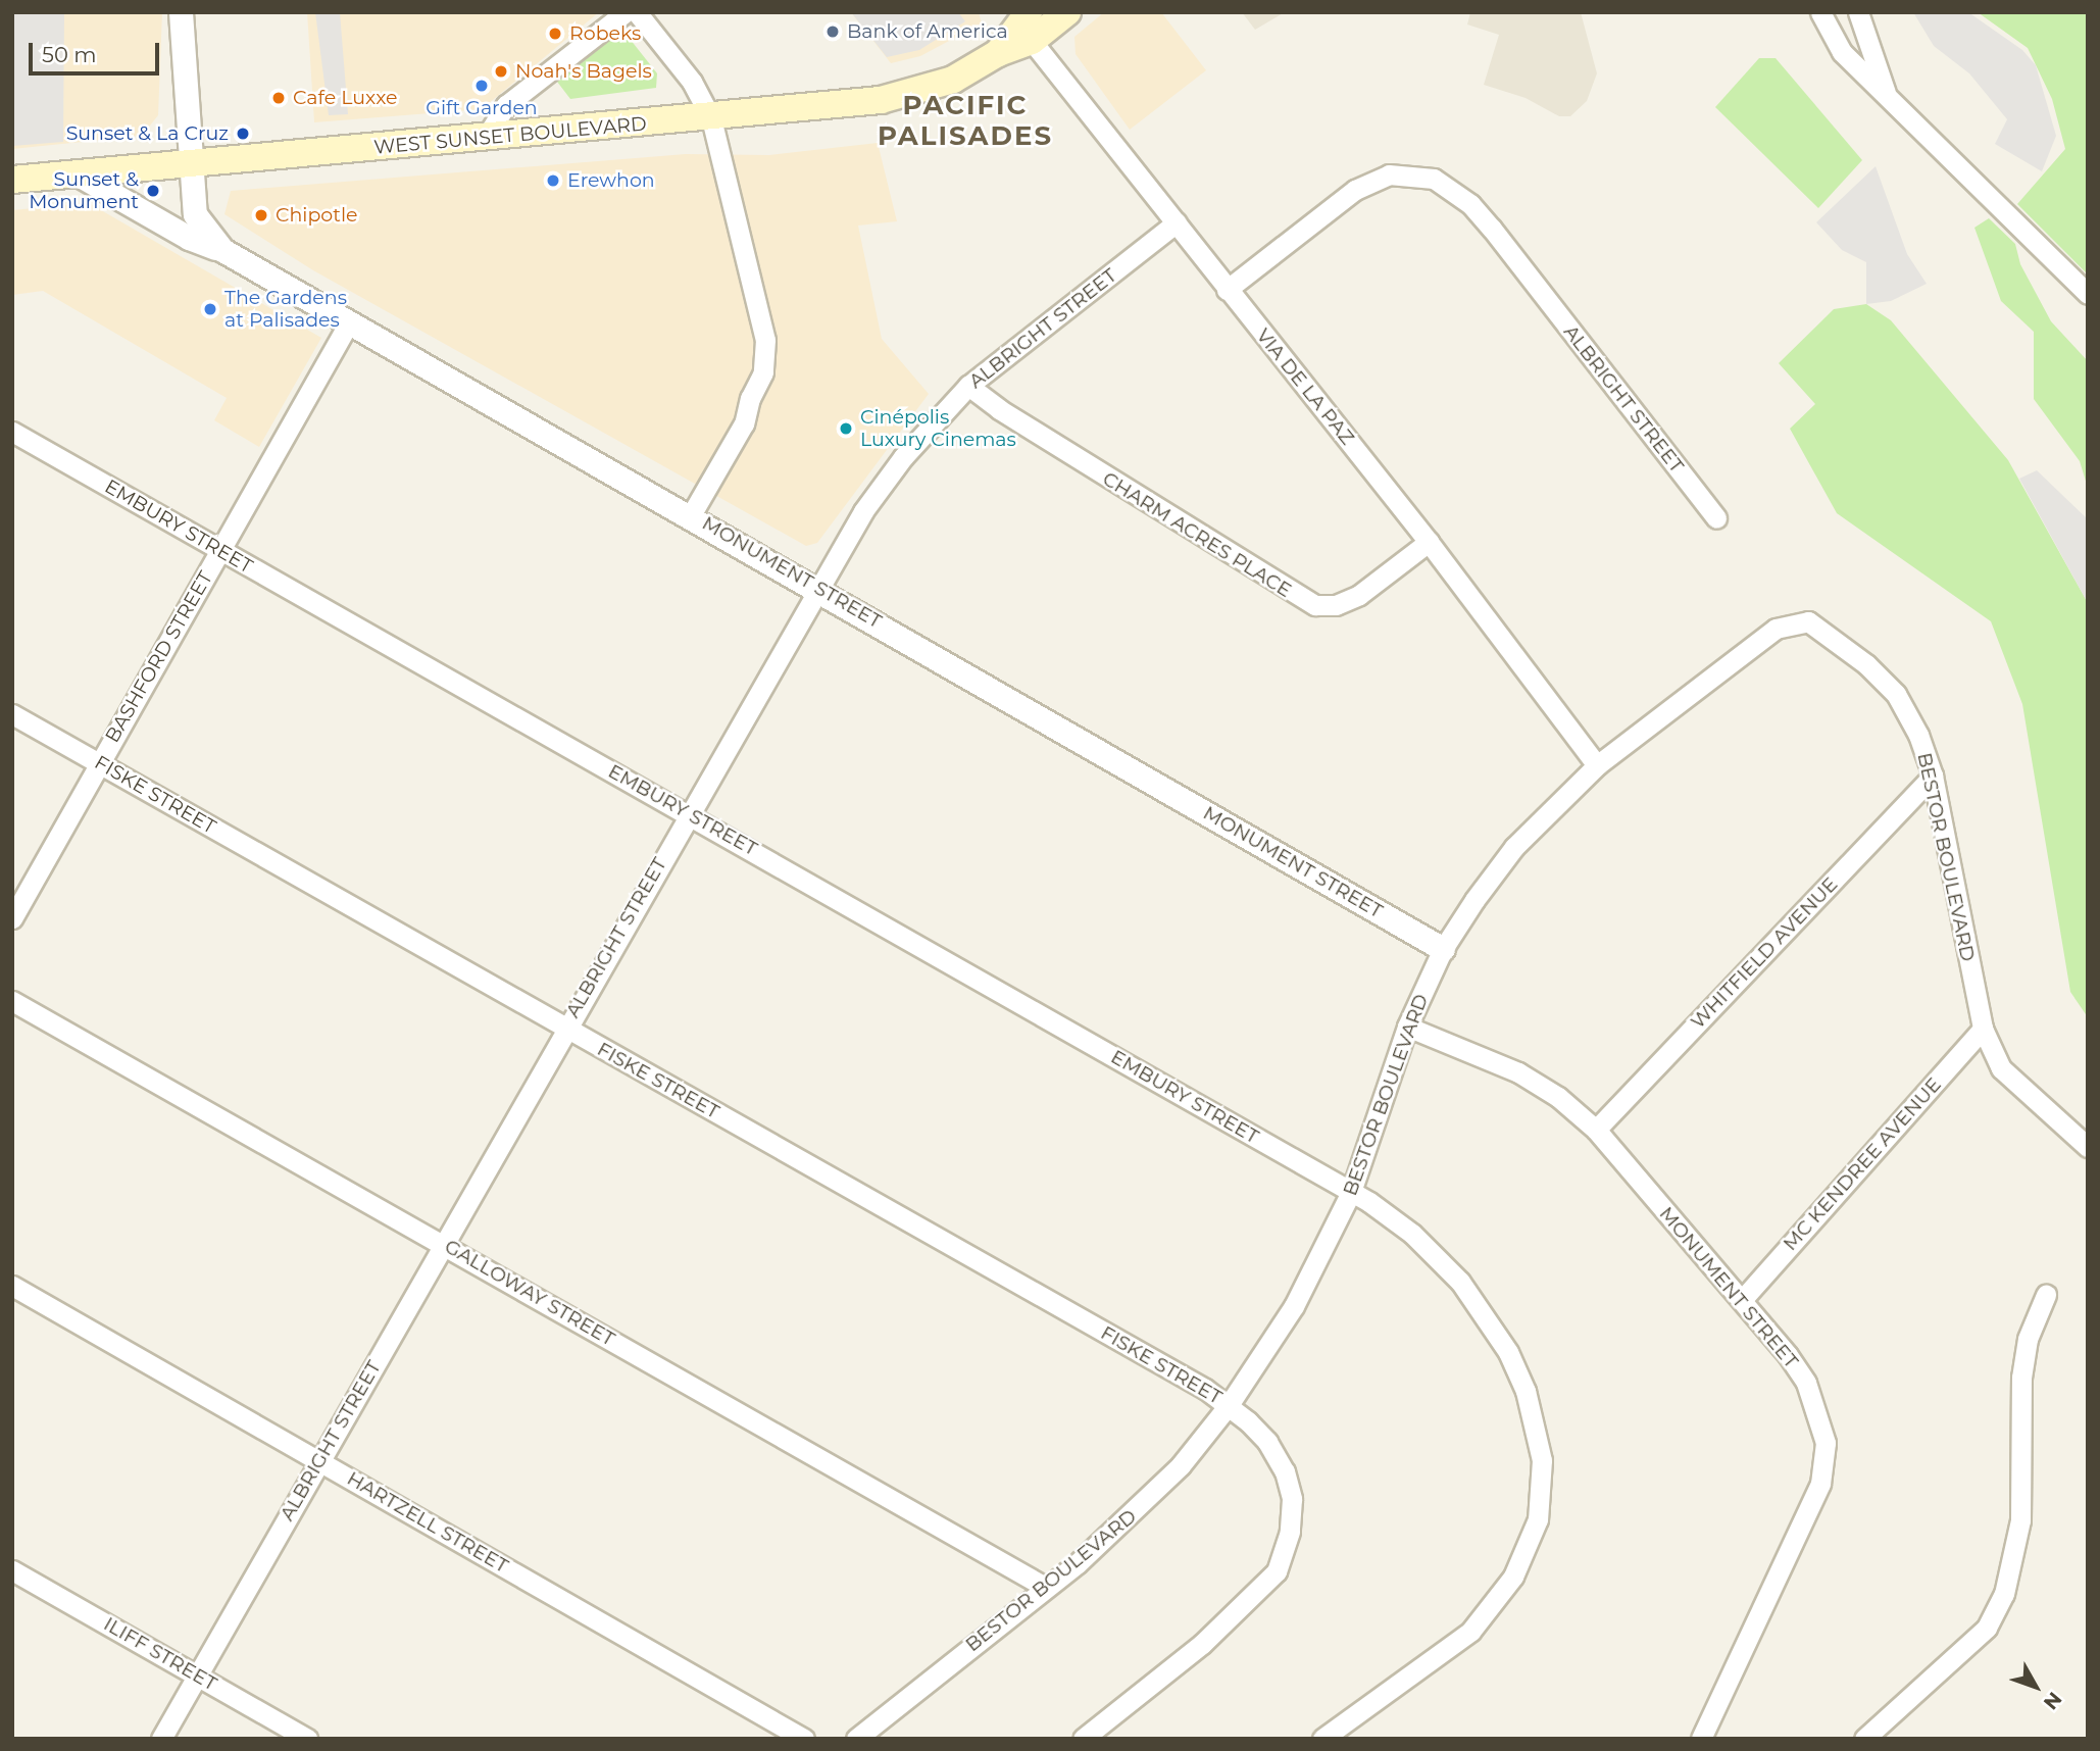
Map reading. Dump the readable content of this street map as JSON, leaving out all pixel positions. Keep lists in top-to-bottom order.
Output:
{
  "streets": {
    "main road": ["WEST SUNSET BOULEVARD"],
    "street": [
      "ALBRIGHT STREET",
      "VIA DE LA PAZ",
      "EMBURY STREET",
      "CHARM ACRES PLACE",
      "MONUMENT STREET",
      "BASHFORD STREET",
      "FISKE STREET",
      "BESTOR BOULEVARD",
      "WHITFIELD AVENUE",
      "MC KENDREE AVENUE",
      "GALLOWAY STREET",
      "HARTZELL STREET",
      "ILIFF STREET"
    ]
  },
  "crossings": [
    ["WEST SUNSET BOULEVARD", "VIA DE LA PAZ"],
    ["WEST SUNSET BOULEVARD", "MONUMENT STREET"],
    ["ALBRIGHT STREET", "VIA DE LA PAZ"],
    ["ALBRIGHT STREET", "EMBURY STREET"],
    ["ALBRIGHT STREET", "CHARM ACRES PLACE"],
    ["ALBRIGHT STREET", "MONUMENT STREET"],
    ["ALBRIGHT STREET", "FISKE STREET"],
    ["ALBRIGHT STREET", "GALLOWAY STREET"],
    ["ALBRIGHT STREET", "HARTZELL STREET"],
    ["ALBRIGHT STREET", "ILIFF STREET"],
    ["VIA DE LA PAZ", "CHARM ACRES PLACE"],
    ["VIA DE LA PAZ", "BESTOR BOULEVARD"],
    ["EMBURY STREET", "BASHFORD STREET"],
    ["EMBURY STREET", "BESTOR BOULEVARD"],
    ["MONUMENT STREET", "BASHFORD STREET"],
    ["MONUMENT STREET", "BESTOR BOULEVARD"],
    ["MONUMENT STREET", "WHITFIELD AVENUE"],
    ["MONUMENT STREET", "MC KENDREE AVENUE"],
    ["BASHFORD STREET", "FISKE STREET"],
    ["FISKE STREET", "BESTOR BOULEVARD"],
    ["BESTOR BOULEVARD", "WHITFIELD AVENUE"],
    ["BESTOR BOULEVARD", "MC KENDREE AVENUE"],
    ["BESTOR BOULEVARD", "GALLOWAY STREET"]
  ],
  "districts": ["PACIFIC PALISADES"],
  "places": [
    "Bank of America",
    "Robeks",
    "Noah's Bagels",
    "Gift Garden",
    "Cafe Luxxe",
    "Sunset & La Cruz",
    "Erewhon",
    "Sunset & Monument",
    "Chipotle",
    "The Gardens at Palisades",
    "Cinépolis Luxury Cinemas"
  ],
  "scale_bar": "50 m",
  "north": "bottom right"
}
